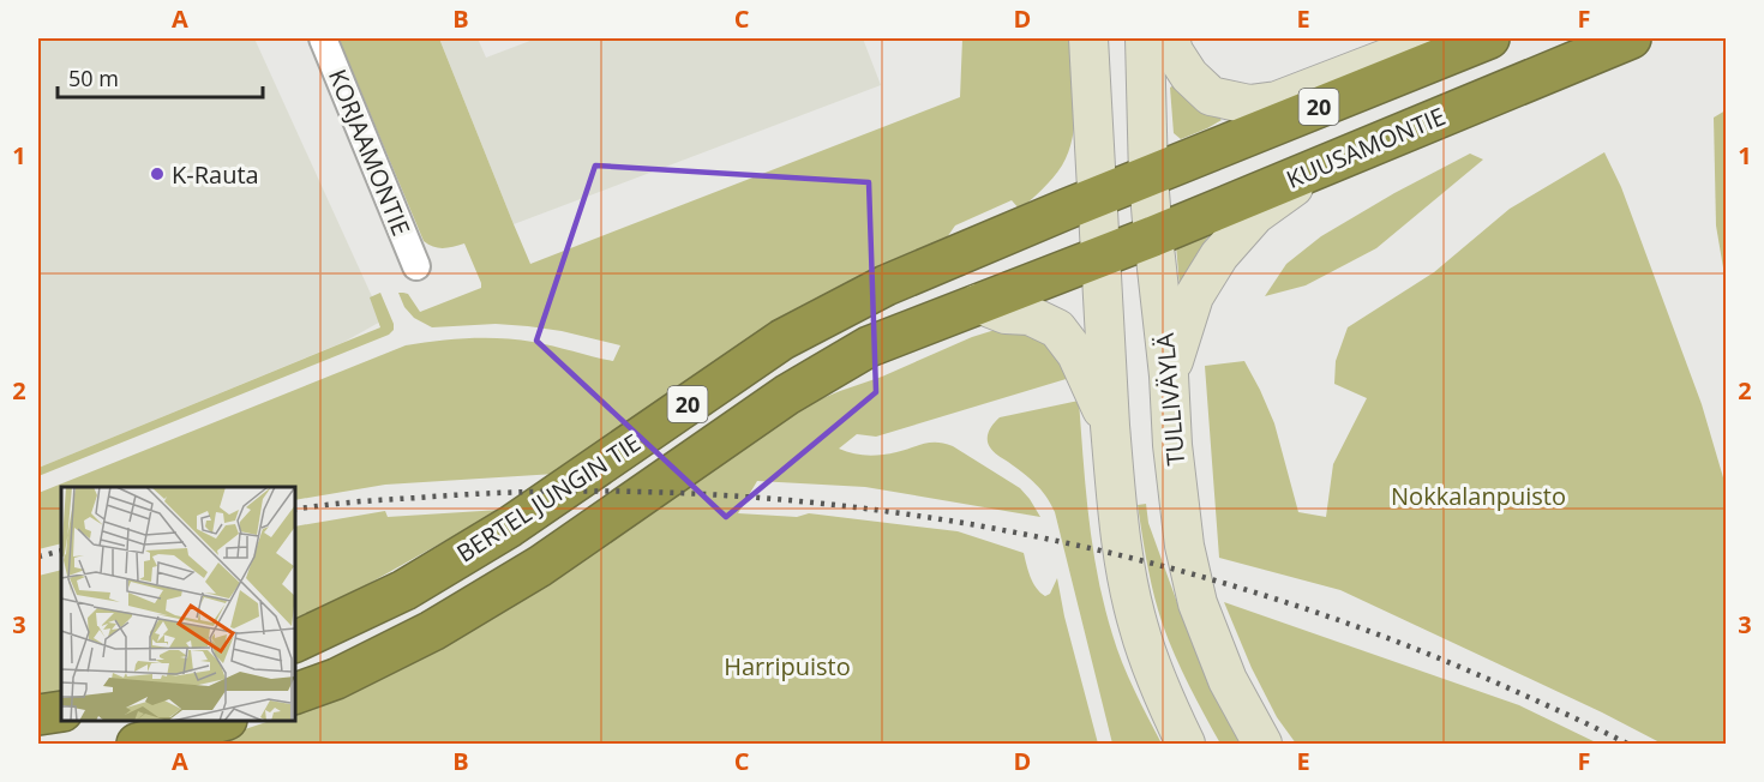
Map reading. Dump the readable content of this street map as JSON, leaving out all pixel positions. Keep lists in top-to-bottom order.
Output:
{
  "streets": {
    "highway": ["20", "KUUSAMONTIE", "BERTEL JUNGIN TIE"],
    "main road": ["TULLIVÄYLÄ"],
    "street": ["KORJAAMONTIE"]
  },
  "crossings": [
    ["20", "TULLIVÄYLÄ"],
    ["20", "BERTEL JUNGIN TIE"],
    ["KUUSAMONTIE", "TULLIVÄYLÄ"],
    ["KUUSAMONTIE", "BERTEL JUNGIN TIE"],
    ["TULLIVÄYLÄ", "BERTEL JUNGIN TIE"]
  ],
  "parks": ["Nokkalanpuisto", "Harripuisto"],
  "places": ["K-Rauta"],
  "scale_bar": "50 m",
  "grid": {
    "columns": [
      "A",
      "B",
      "C",
      "D",
      "E",
      "F"
    ],
    "rows": ["1", "2", "3"]
  }
}
